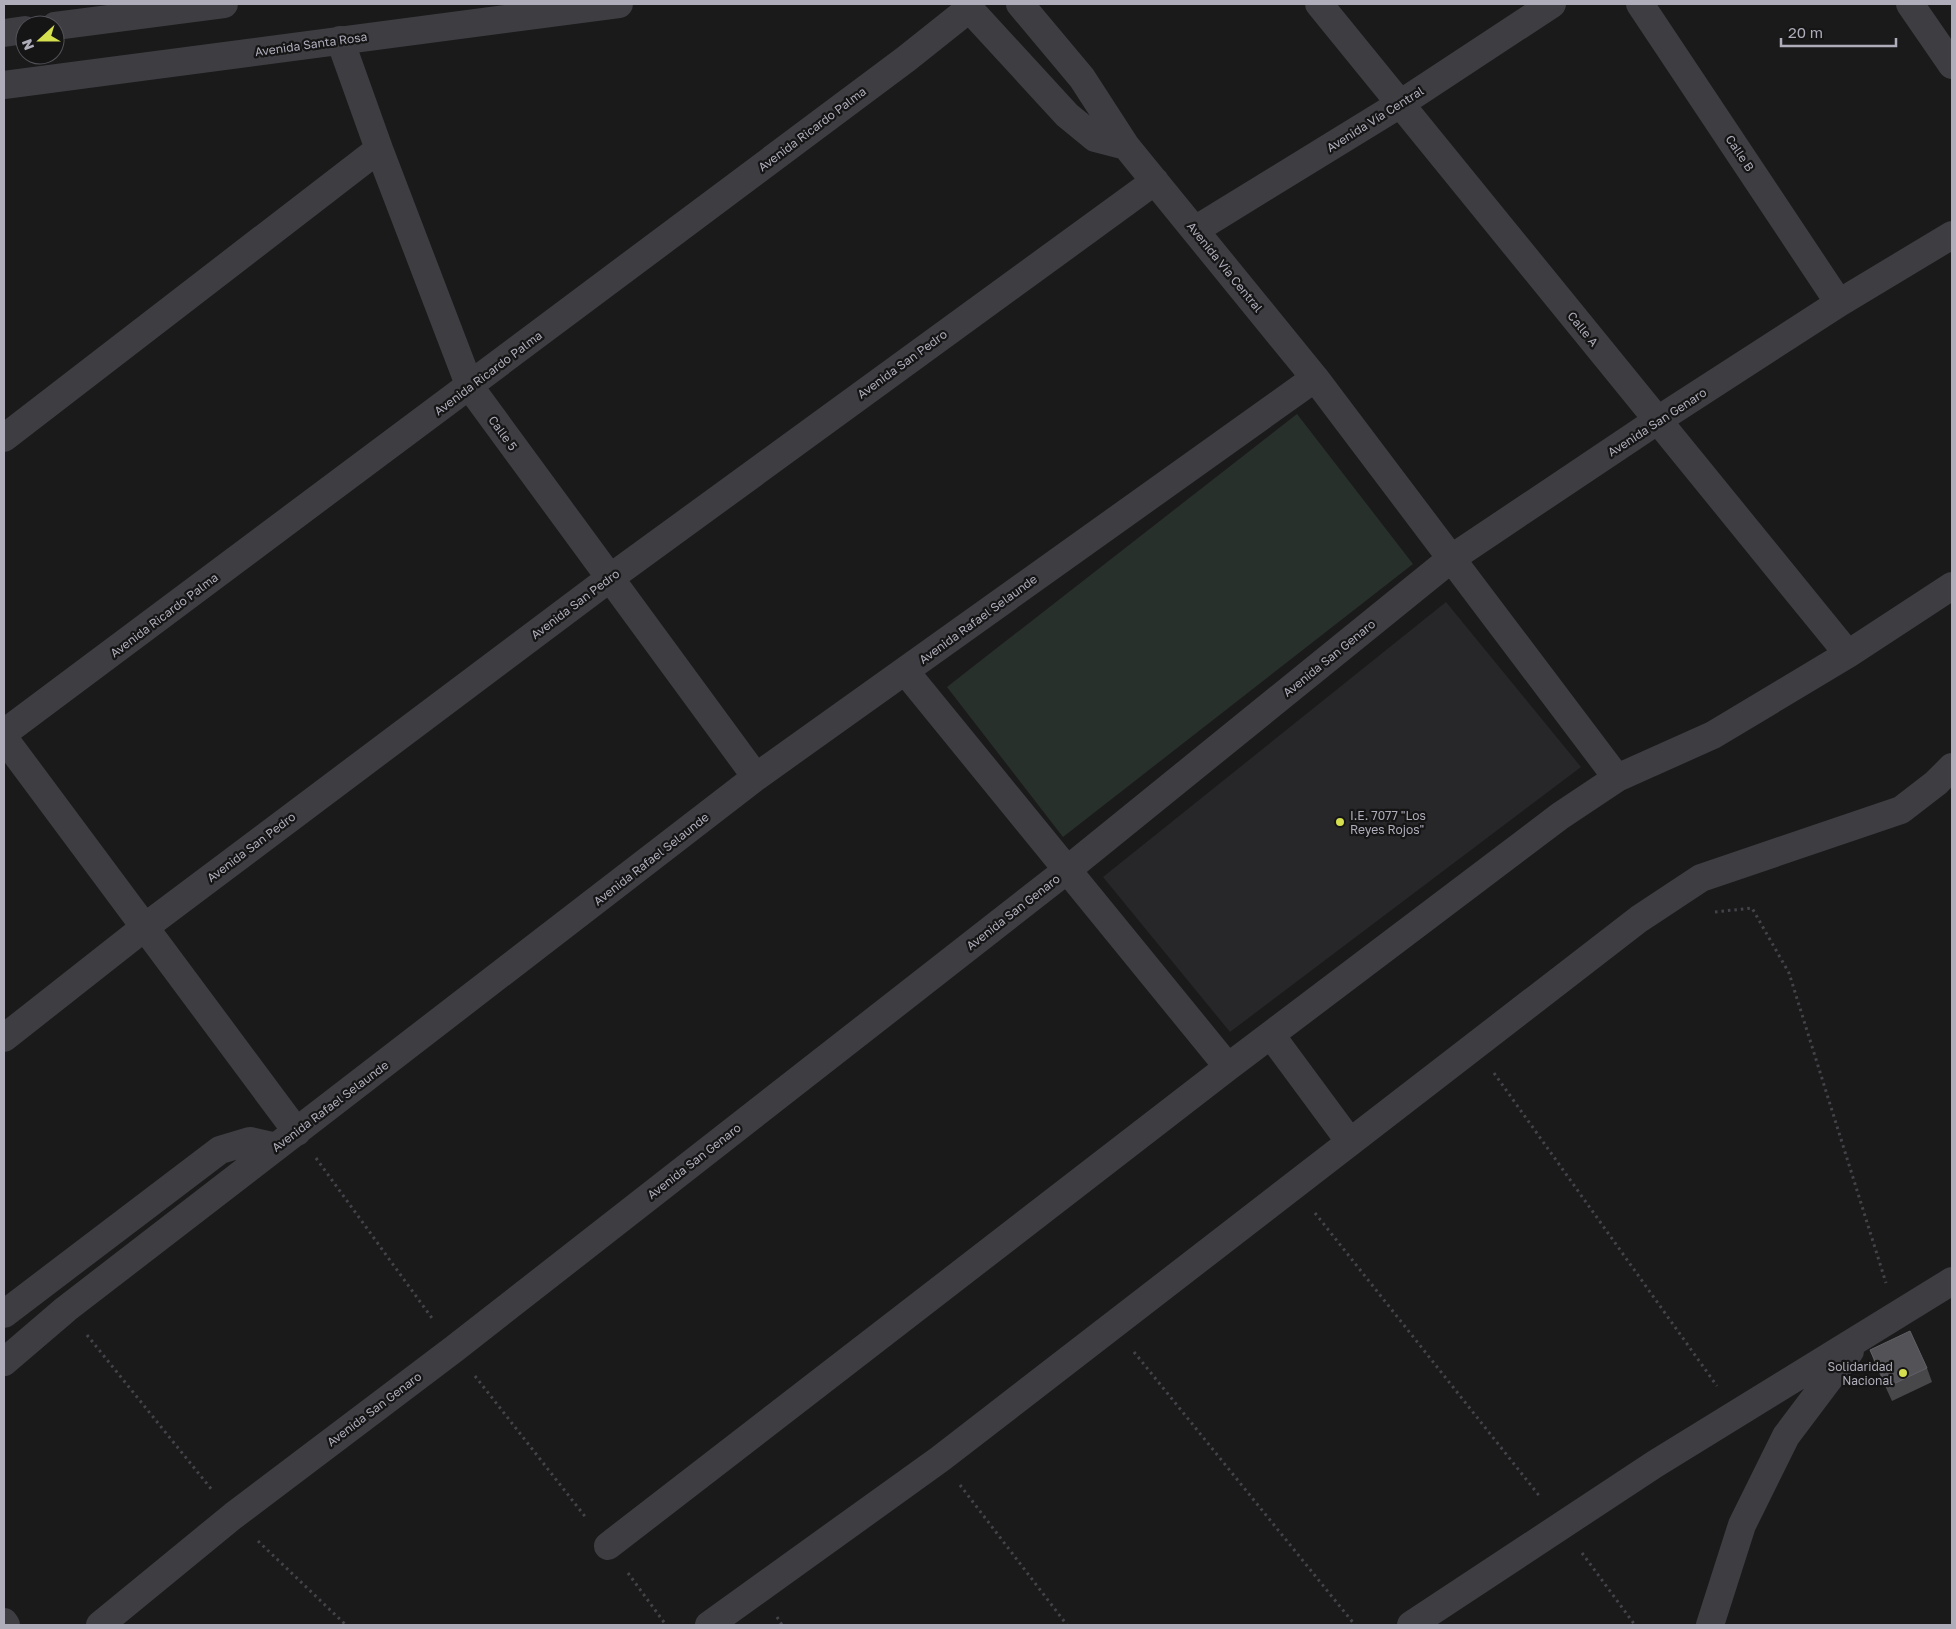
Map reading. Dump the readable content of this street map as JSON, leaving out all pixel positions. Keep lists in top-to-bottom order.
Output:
{
  "streets": {
    "street": [
      "Avenida Santa Rosa",
      "Avenida Vía Central",
      "Avenida Ricardo Palma",
      "Calle B",
      "Avenida Via Central",
      "Calle A",
      "Avenida San Pedro",
      "Avenida San Genaro",
      "Calle 5",
      "Avenida Rafael Selaunde"
    ]
  },
  "crossings": [
    ["Avenida Santa Rosa", "Calle 5"],
    ["Avenida Vía Central", "Avenida Via Central"],
    ["Avenida Vía Central", "Calle A"],
    ["Avenida Ricardo Palma", "Calle 5"],
    ["Calle B", "Avenida San Genaro"],
    ["Avenida Via Central", "Avenida San Pedro"],
    ["Avenida Via Central", "Avenida San Genaro"],
    ["Avenida Via Central", "Avenida Rafael Selaunde"],
    ["Calle A", "Avenida San Genaro"],
    ["Avenida San Pedro", "Calle 5"],
    ["Calle 5", "Avenida Rafael Selaunde"]
  ],
  "places": ["I.E. 7077 \"Los Reyes Rojos\"", "Solidaridad Nacional"],
  "scale_bar": "20 m",
  "north": "left"
}
